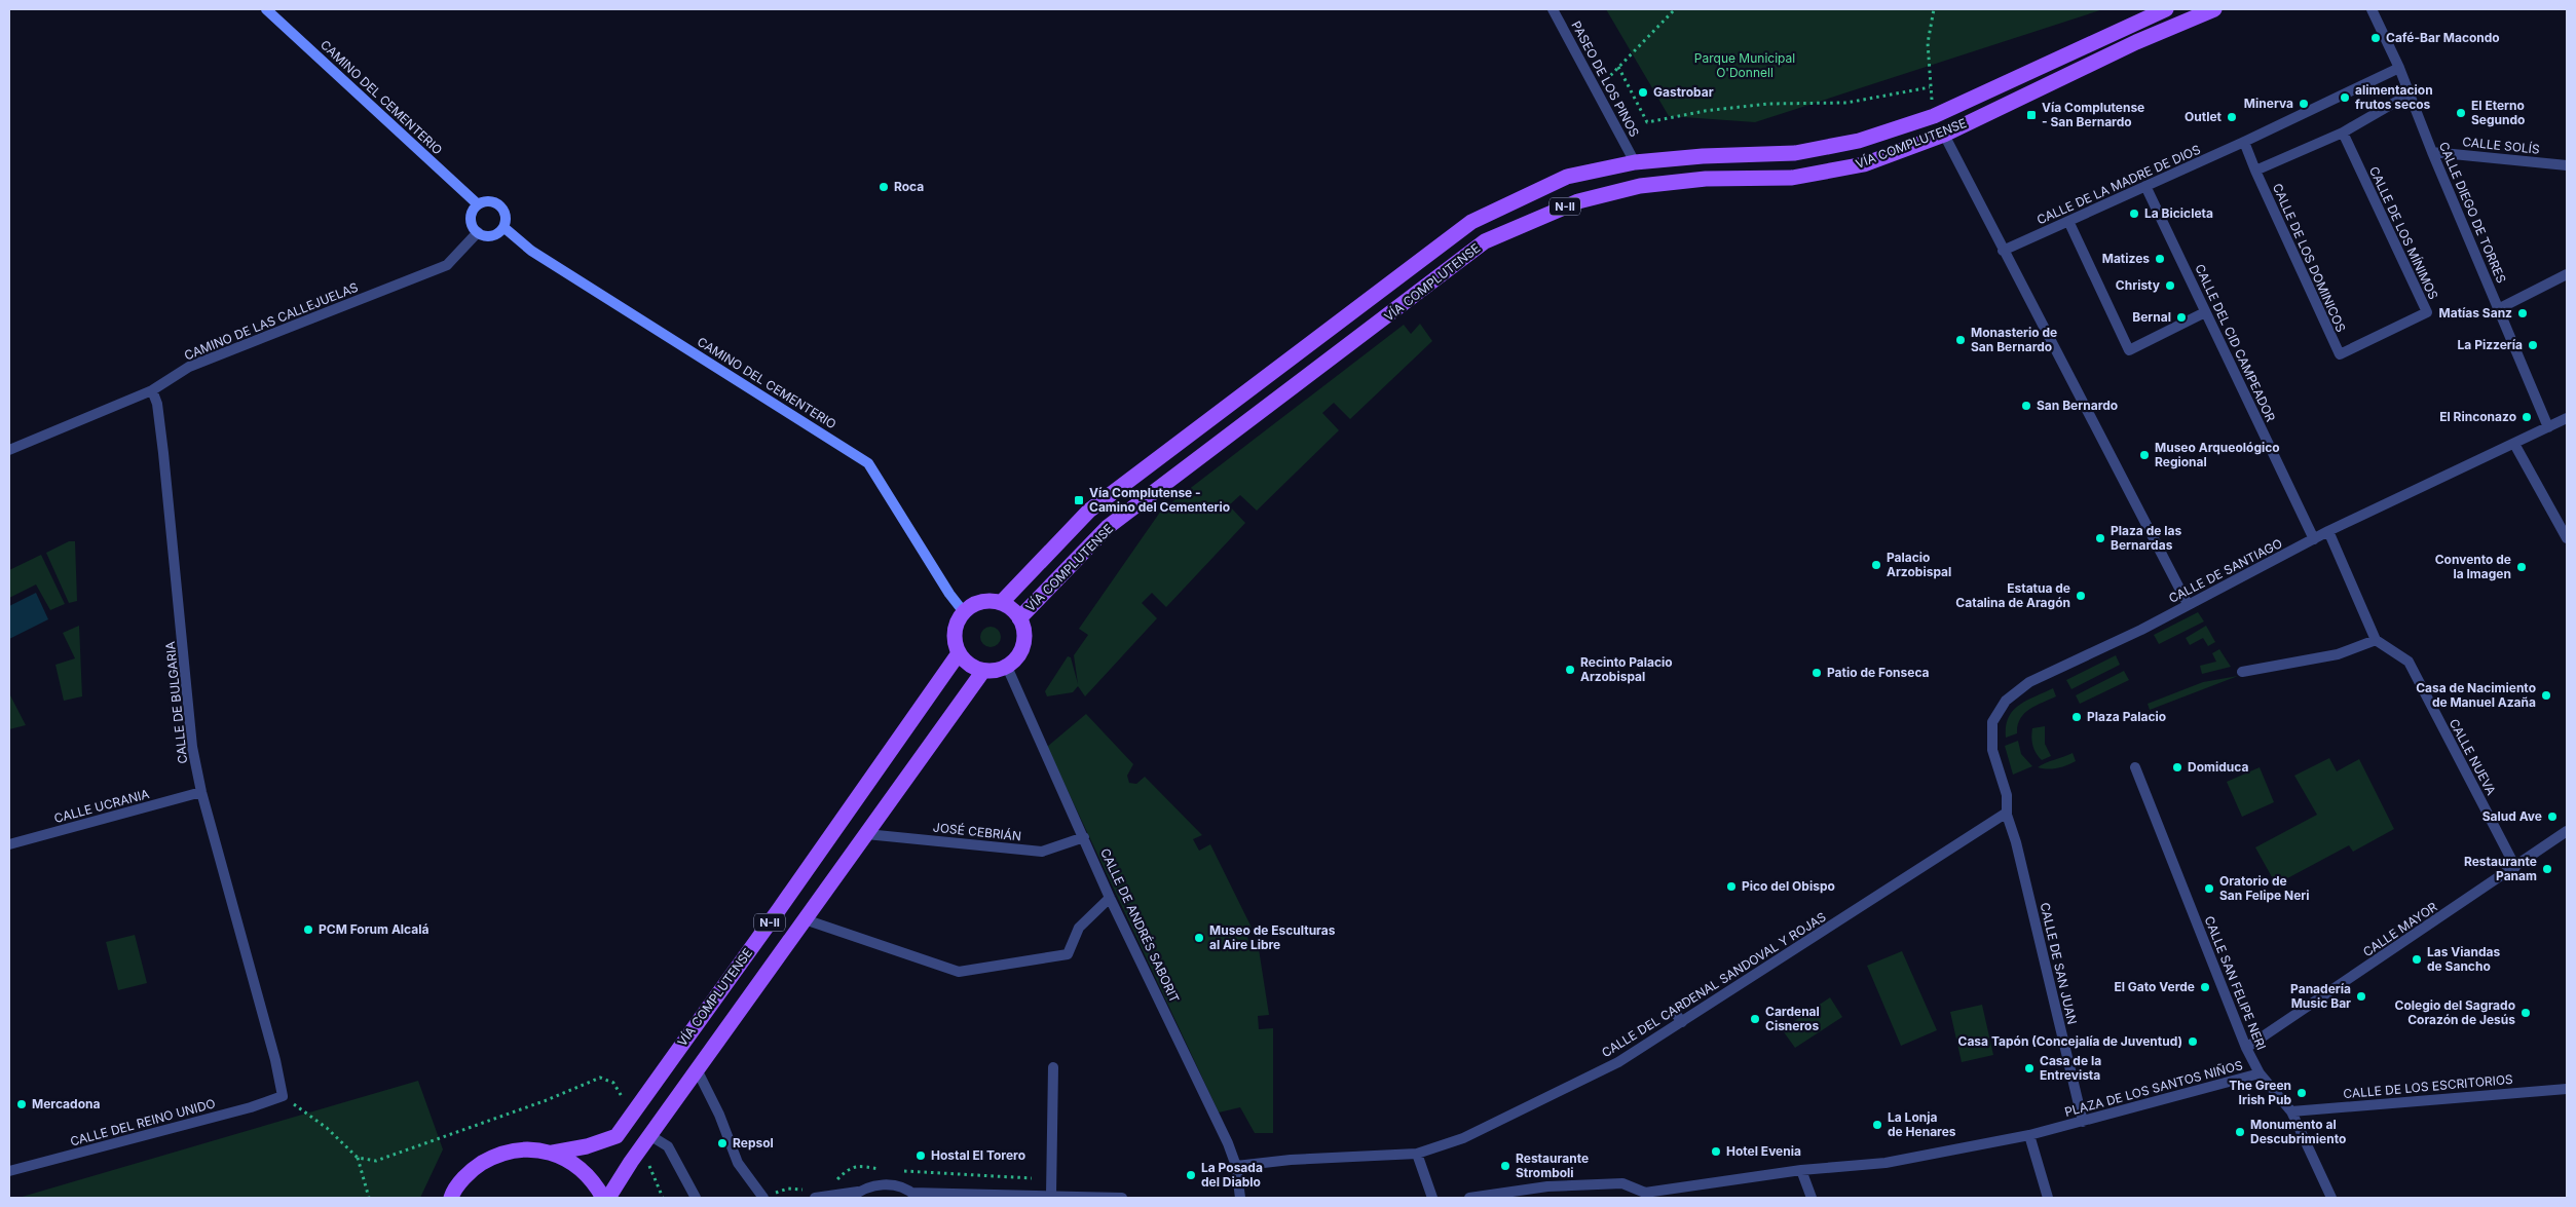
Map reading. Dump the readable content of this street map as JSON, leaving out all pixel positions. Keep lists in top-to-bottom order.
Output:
{
  "streets": {
    "main road": ["VÍA COMPLUTENSE", "N-II"],
    "street": [
      "PASEO DE LOS PINOS",
      "CAMINO DEL CEMENTERIO",
      "CALLE SOLÍS",
      "CALLE DE LA MADRE DE DIOS",
      "CALLE DIEGO DE TORRES",
      "CALLE DE LOS MÍNIMOS",
      "CALLE DE LOS DOMINICOS",
      "CAMINO DE LAS CALLEJUELAS",
      "CALLE DEL CID CAMPEADOR",
      "CALLE DE SANTIAGO",
      "CALLE DE BULGARIA",
      "CALLE NUEVA",
      "CALLE UCRANIA",
      "JOSÉ CEBRIÁN",
      "CALLE DE ANDRÉS SABORIT",
      "CALLE MAYOR",
      "CALLE DE SAN JUAN",
      "CALLE SAN FELIPE NERI",
      "CALLE DEL CARDENAL SANDOVAL Y ROJAS",
      "CALLE DE LOS ESCRITORIOS",
      "PLAZA DE LOS SANTOS NIÑOS",
      "CALLE DEL REINO UNIDO"
    ]
  },
  "crossings": [
    ["PASEO DE LOS PINOS", "VÍA COMPLUTENSE"],
    ["CAMINO DEL CEMENTERIO", "VÍA COMPLUTENSE"],
    ["CAMINO DEL CEMENTERIO", "N-II"],
    ["CAMINO DEL CEMENTERIO", "CAMINO DE LAS CALLEJUELAS"],
    ["CAMINO DEL CEMENTERIO", "CALLE DE ANDRÉS SABORIT"],
    ["VÍA COMPLUTENSE", "N-II"],
    ["VÍA COMPLUTENSE", "CALLE DE ANDRÉS SABORIT"],
    ["CALLE SOLÍS", "CALLE DIEGO DE TORRES"],
    ["CALLE DE LA MADRE DE DIOS", "CALLE DIEGO DE TORRES"],
    ["CALLE DE LA MADRE DE DIOS", "CALLE DEL CID CAMPEADOR"],
    ["N-II", "JOSÉ CEBRIÁN"],
    ["N-II", "CALLE DE ANDRÉS SABORIT"],
    ["CALLE DIEGO DE TORRES", "CALLE DE SANTIAGO"],
    ["CALLE DE LOS MÍNIMOS", "CALLE DE LOS DOMINICOS"],
    ["CAMINO DE LAS CALLEJUELAS", "CALLE DE BULGARIA"],
    ["CALLE DEL CID CAMPEADOR", "CALLE DE SANTIAGO"],
    ["CALLE DE SANTIAGO", "CALLE DE SAN JUAN"],
    ["CALLE DE SANTIAGO", "CALLE DEL CARDENAL SANDOVAL Y ROJAS"],
    ["CALLE DE BULGARIA", "CALLE UCRANIA"],
    ["CALLE DE BULGARIA", "CALLE DEL REINO UNIDO"],
    ["CALLE NUEVA", "CALLE MAYOR"],
    ["JOSÉ CEBRIÁN", "CALLE DE ANDRÉS SABORIT"],
    ["CALLE DE ANDRÉS SABORIT", "CALLE DEL CARDENAL SANDOVAL Y ROJAS"],
    ["CALLE MAYOR", "CALLE SAN FELIPE NERI"],
    ["CALLE DE SAN JUAN", "CALLE DEL CARDENAL SANDOVAL Y ROJAS"],
    ["CALLE DE SAN JUAN", "PLAZA DE LOS SANTOS NIÑOS"],
    ["CALLE SAN FELIPE NERI", "PLAZA DE LOS SANTOS NIÑOS"],
    ["CALLE DE LOS ESCRITORIOS", "PLAZA DE LOS SANTOS NIÑOS"]
  ],
  "parks": ["Parque Municipal O'Donnell"],
  "places": {
    "other": [
      "Café-Bar Macondo",
      "Gastrobar",
      "alimentacion frutos secos",
      "Minerva",
      "El Eterno Segundo",
      "Outlet",
      "Roca",
      "La Bicicleta",
      "Matizes",
      "Christy",
      "Matías Sanz",
      "Bernal",
      "Monasterio de San Bernardo",
      "La Pizzería",
      "San Bernardo",
      "El Rinconazo",
      "Museo Arqueológico Regional",
      "Plaza de las Bernardas",
      "Palacio Arzobispal",
      "Convento de la Imagen",
      "Estatua de Catalina de Aragón",
      "Recinto Palacio Arzobispal",
      "Patio de Fonseca",
      "Casa de Nacimiento de Manuel Azaña",
      "Plaza Palacio",
      "Domiduca",
      "Salud Ave",
      "Restaurante Panam",
      "Pico del Obispo",
      "Oratorio de San Felipe Neri",
      "PCM Forum Alcalá",
      "Museo de Esculturas al Aire Libre",
      "Las Viandas de Sancho",
      "El Gato Verde",
      "Panadería Music Bar",
      "Colegio del Sagrado Corazón de Jesús",
      "Cardenal Cisneros",
      "Casa Tapón (Concejalía de Juventud)",
      "Casa de la Entrevista",
      "The Green Irish Pub",
      "Mercadona",
      "La Lonja de Henares",
      "Monumento al Descubrimiento",
      "Repsol",
      "Hotel Evenia",
      "Hostal El Torero",
      "Restaurante Stromboli",
      "La Posada del Diablo"
    ],
    "transit": ["Vía Complutense - San Bernardo", "Vía Complutense - Camino del Cementerio"]
  }
}
